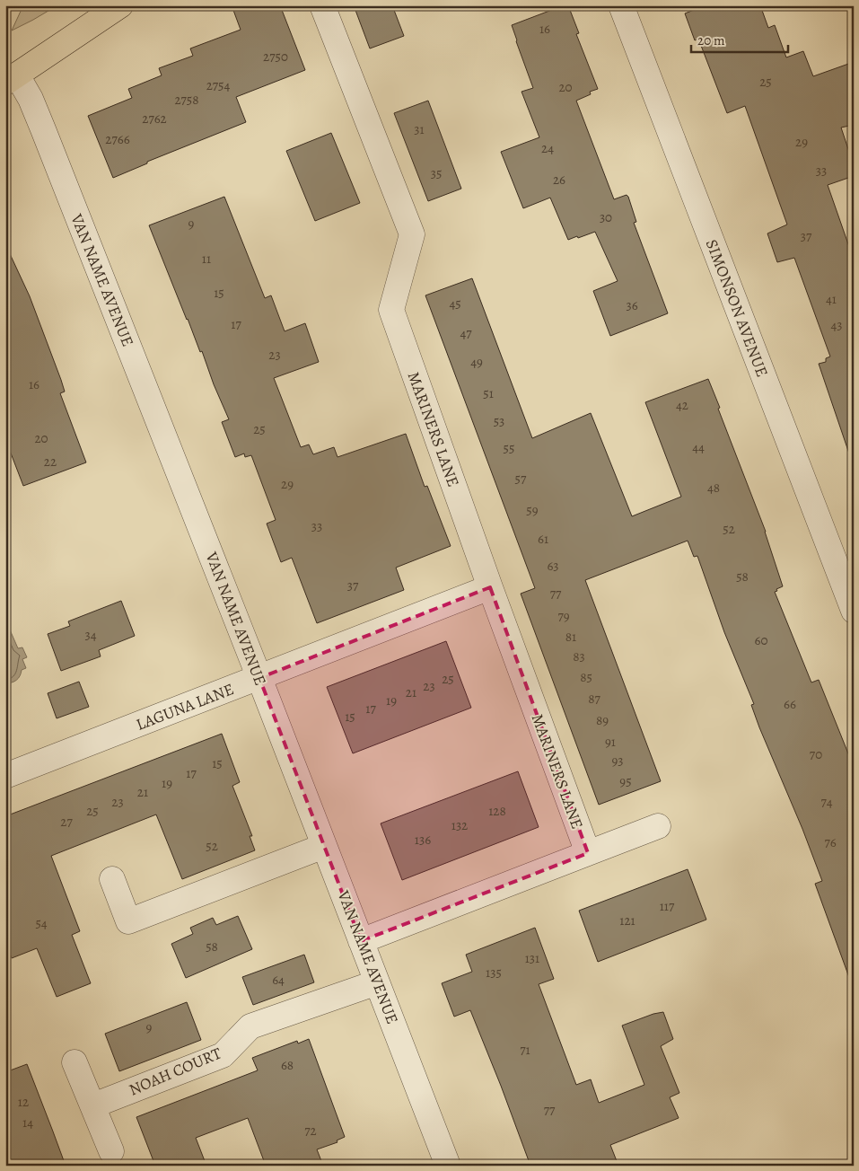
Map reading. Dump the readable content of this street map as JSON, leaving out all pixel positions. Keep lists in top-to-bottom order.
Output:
{
  "streets": {
    "street": [
      "VAN NAME AVENUE",
      "SIMONSON AVENUE",
      "MARINERS LANE",
      "LAGUNA LANE",
      "NOAH COURT"
    ]
  },
  "crossings": [
    ["VAN NAME AVENUE", "LAGUNA LANE"],
    ["VAN NAME AVENUE", "NOAH COURT"],
    ["MARINERS LANE", "LAGUNA LANE"]
  ],
  "house_numbers": [
    "16",
    "2750",
    "25",
    "2754",
    "20",
    "2758",
    "2762",
    "31",
    "2766",
    "29",
    "24",
    "33",
    "35",
    "26",
    "30",
    "9",
    "37",
    "11",
    "15",
    "41",
    "45",
    "36",
    "17",
    "43",
    "47",
    "23",
    "49",
    "16",
    "51",
    "42",
    "53",
    "25",
    "20",
    "44",
    "55",
    "22",
    "57",
    "29",
    "48",
    "59",
    "33",
    "52",
    "61",
    "63",
    "58",
    "37",
    "77",
    "79",
    "34",
    "81",
    "60",
    "83",
    "85",
    "25",
    "23",
    "21",
    "87",
    "19",
    "66",
    "17",
    "15",
    "89",
    "91",
    "70",
    "93",
    "15",
    "17",
    "95",
    "19",
    "21",
    "23",
    "74",
    "25",
    "128",
    "27",
    "132",
    "136",
    "76",
    "52",
    "117",
    "121",
    "54",
    "58",
    "131",
    "135",
    "64",
    "9",
    "71",
    "68",
    "12",
    "77",
    "14",
    "72"
  ],
  "scale_bar": "20 m"
}
